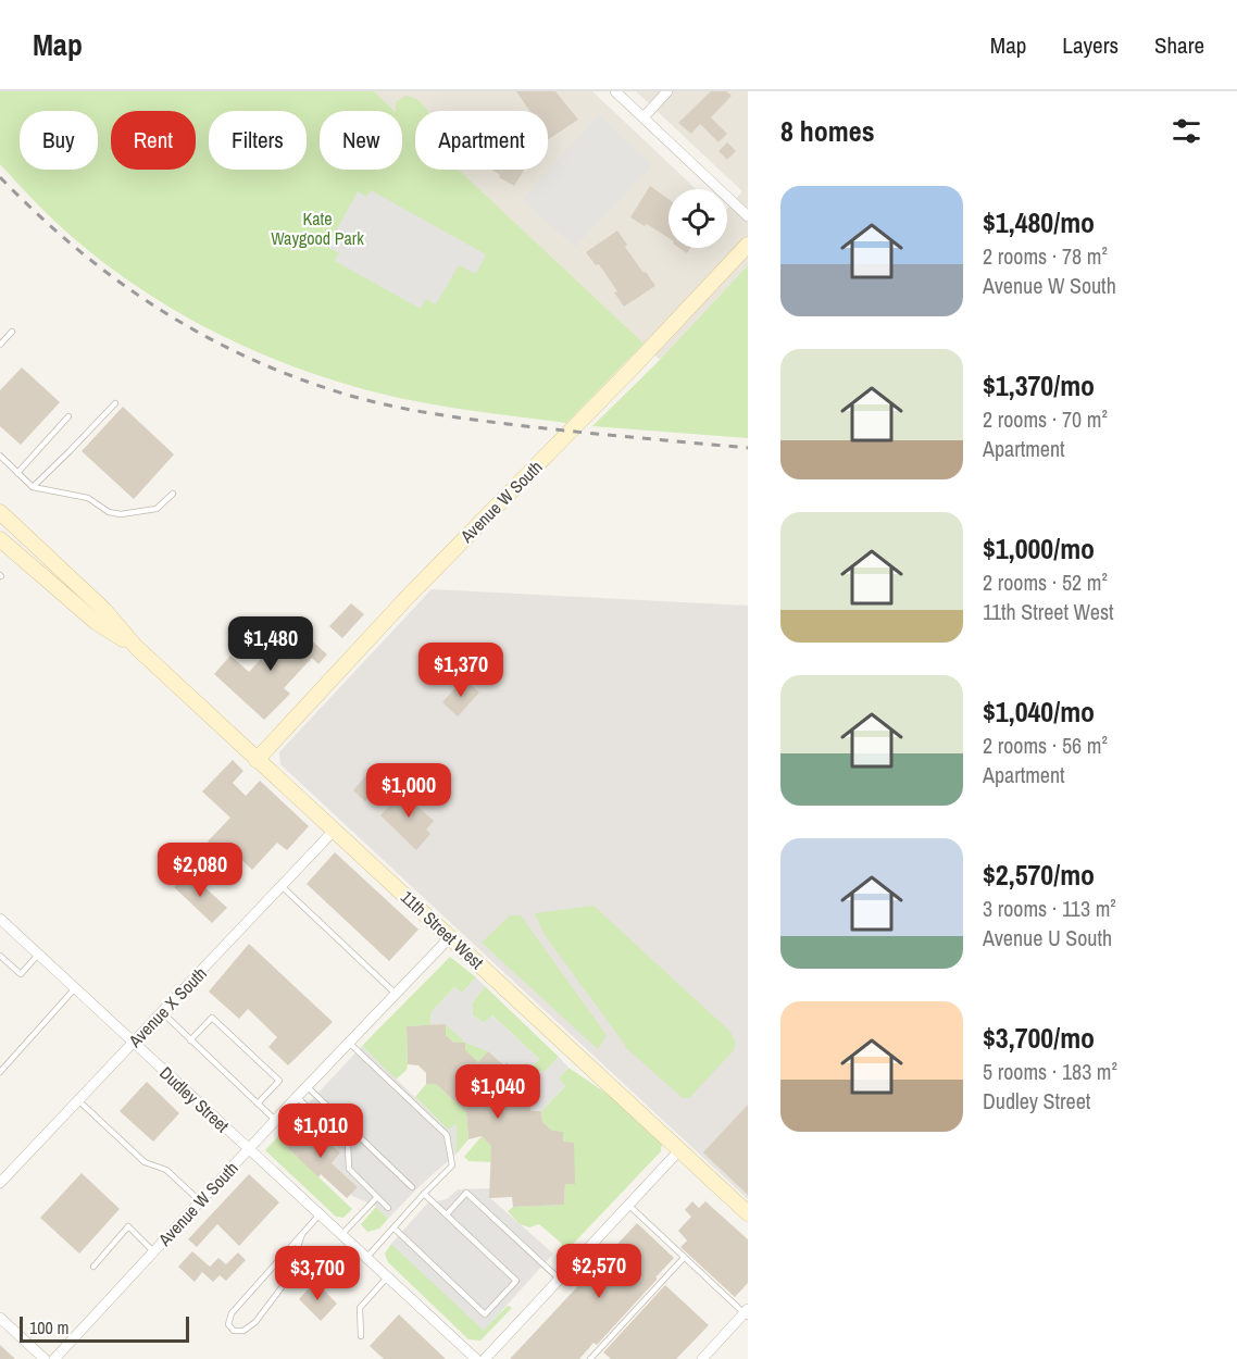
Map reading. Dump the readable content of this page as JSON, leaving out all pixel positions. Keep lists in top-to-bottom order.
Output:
{
  "streets": {
    "main road": ["Avenue W South", "11th Street West"],
    "street": ["Avenue X South", "Dudley Street"]
  },
  "crossings": [
    ["Avenue W South", "11th Street West"],
    ["Avenue W South", "Dudley Street"],
    ["11th Street West", "Avenue X South"],
    ["Avenue X South", "Dudley Street"]
  ],
  "parks": ["Kate Waygood Park"],
  "scale_bar": "100 m",
  "page": {
    "header": "Map",
    "nav": ["Map", "Layers", "Share"],
    "heading": "8 homes",
    "chip": [
      "Buy",
      "Rent",
      "Filters",
      "New",
      "Apartment"
    ],
    "list": [
      {
        "name": "$1,480/mo",
        "note": "2 rooms · 78 m² · Avenue W South"
      },
      {
        "name": "$1,370/mo",
        "note": "2 rooms · 70 m² · Apartment"
      },
      {
        "name": "$1,000/mo",
        "note": "2 rooms · 52 m² · 11th Street West"
      },
      {
        "name": "$1,040/mo",
        "note": "2 rooms · 56 m² · Apartment"
      },
      {
        "name": "$2,570/mo",
        "note": "3 rooms · 113 m² · Avenue U South"
      },
      {
        "name": "$3,700/mo",
        "note": "5 rooms · 183 m² · Dudley Street"
      }
    ],
    "price": [
      "$1,480",
      "$1,370",
      "$1,000",
      "$2,080",
      "$1,040",
      "$1,010",
      "$2,570",
      "$3,700"
    ],
    "scale": "100 m"
  }
}
